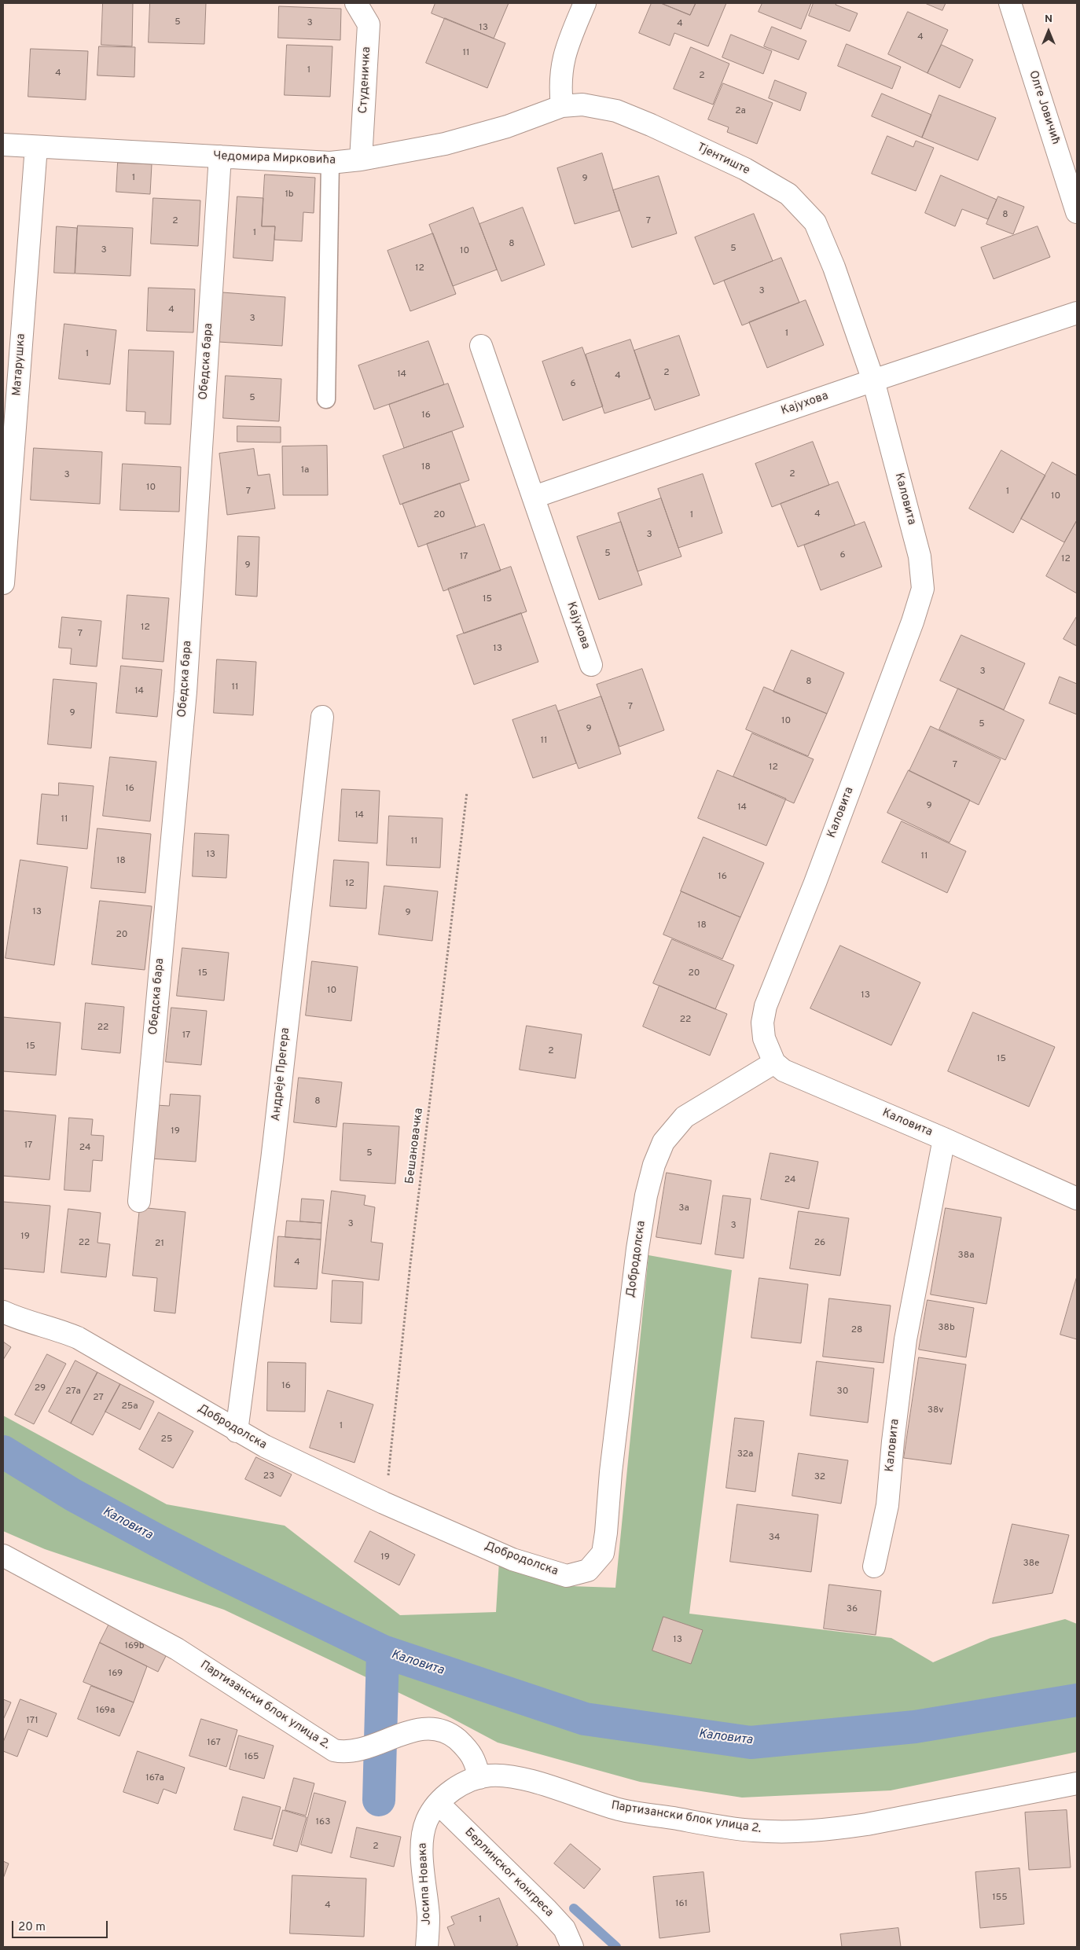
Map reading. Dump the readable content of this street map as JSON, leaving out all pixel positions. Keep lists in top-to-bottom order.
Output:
{
  "streets": {
    "street": [
      "Студеничка",
      "Олге Јовичић",
      "Чедомира Мирковића",
      "Тјентиште",
      "Обедска бара",
      "Матарушка",
      "Кајухова",
      "Каловита",
      "Андреје Прегера",
      "Добродолска",
      "Партизански блок улица 2.",
      "Берлинског конгреса",
      "Јосипа Новака"
    ],
    "path": ["Бешановачка"]
  },
  "crossings": [
    ["Студеничка", "Чедомира Мирковића"],
    ["Чедомира Мирковића", "Тјентиште"],
    ["Чедомира Мирковића", "Обедска бара"],
    ["Чедомира Мирковића", "Матарушка"],
    ["Тјентиште", "Кајухова"],
    ["Тјентиште", "Каловита"],
    ["Кајухова", "Каловита"],
    ["Каловита", "Добродолска"],
    ["Андреје Прегера", "Добродолска"],
    ["Бешановачка", "Добродолска"],
    ["Партизански блок улица 2.", "Јосипа Новака"],
    ["Берлинског конгреса", "Јосипа Новака"]
  ],
  "water": ["Каловита"],
  "house_numbers": [
    "5",
    "3",
    "4",
    "13",
    "4",
    "11",
    "1",
    "4",
    "2",
    "2a",
    "1",
    "9",
    "1b",
    "8",
    "2",
    "7",
    "1",
    "8",
    "5",
    "3",
    "10",
    "12",
    "3",
    "4",
    "3",
    "1",
    "1",
    "2",
    "14",
    "4",
    "6",
    "5",
    "16",
    "18",
    "1a",
    "2",
    "3",
    "10",
    "7",
    "1",
    "10",
    "4",
    "20",
    "1",
    "3",
    "5",
    "6",
    "17",
    "12",
    "9",
    "15",
    "12",
    "7",
    "13",
    "3",
    "8",
    "11",
    "14",
    "7",
    "9",
    "10",
    "5",
    "9",
    "11",
    "7",
    "12",
    "16",
    "9",
    "14",
    "14",
    "11",
    "11",
    "13",
    "11",
    "18",
    "16",
    "12",
    "13",
    "9",
    "18",
    "20",
    "15",
    "20",
    "10",
    "13",
    "22",
    "22",
    "17",
    "15",
    "2",
    "15",
    "8",
    "19",
    "17",
    "24",
    "5",
    "24",
    "3a",
    "3",
    "3",
    "19",
    "22",
    "26",
    "21",
    "38a",
    "4",
    "38b",
    "28",
    "16",
    "29",
    "27a",
    "30",
    "27",
    "25a",
    "38v",
    "1",
    "25",
    "32a",
    "23",
    "32",
    "34",
    "19",
    "38e",
    "36",
    "13",
    "169b",
    "169",
    "169a",
    "171",
    "167",
    "165",
    "167a",
    "163",
    "2",
    "155",
    "161",
    "4",
    "1"
  ],
  "scale_bar": "20 m",
  "north": "top"
}
